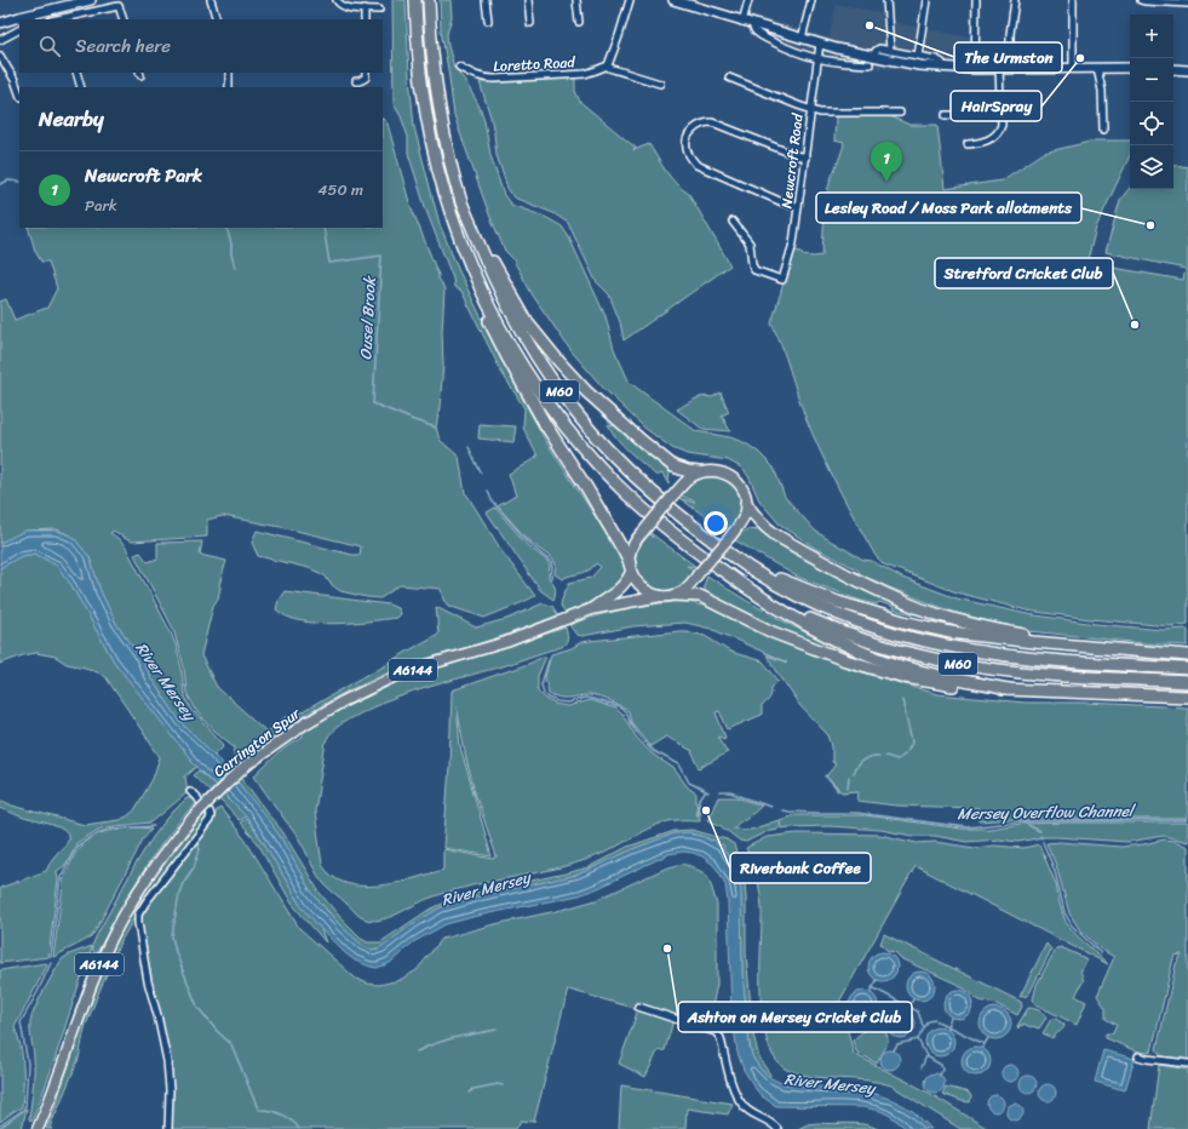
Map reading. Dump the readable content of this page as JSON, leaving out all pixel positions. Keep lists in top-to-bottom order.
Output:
{
  "streets": {
    "highway": ["M60"],
    "main road": ["A6144", "Carrington Spur"],
    "street": ["Loretto Road", "Newcroft Road"]
  },
  "crossings": [
    ["M60", "A6144"],
    ["M60", "Carrington Spur"],
    ["A6144", "Carrington Spur"]
  ],
  "water": ["Ousel Brook", "River Mersey", "Mersey Overflow Channel"],
  "places": [
    "The Urmston",
    "HairSpray",
    "Lesley Road / Moss Park allotments",
    "Stretford Cricket Club",
    "Riverbank Coffee",
    "Ashton on Mersey Cricket Club"
  ],
  "page": {
    "map_buttons": ["+", "−"],
    "search": "Search here",
    "heading": "Nearby",
    "pins": "1",
    "list": [
      {
        "mark": "1",
        "name": "Newcroft Park",
        "note": "Park",
        "value": "450 m"
      }
    ]
  }
}
